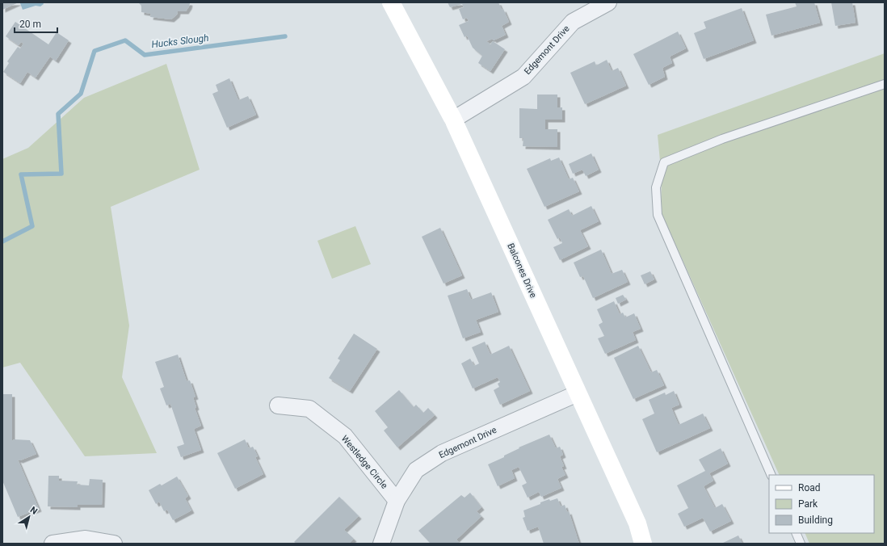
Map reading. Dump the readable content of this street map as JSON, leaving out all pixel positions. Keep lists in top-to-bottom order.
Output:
{
  "streets": {
    "street": ["Edgemont Drive", "Balcones Drive", "Westledge Circle"]
  },
  "crossings": [
    ["Edgemont Drive", "Balcones Drive"],
    ["Edgemont Drive", "Westledge Circle"]
  ],
  "water": ["Hucks Slough"],
  "legend": ["Road", "Park", "Building"],
  "scale_bar": "20 m",
  "north": "top right"
}
